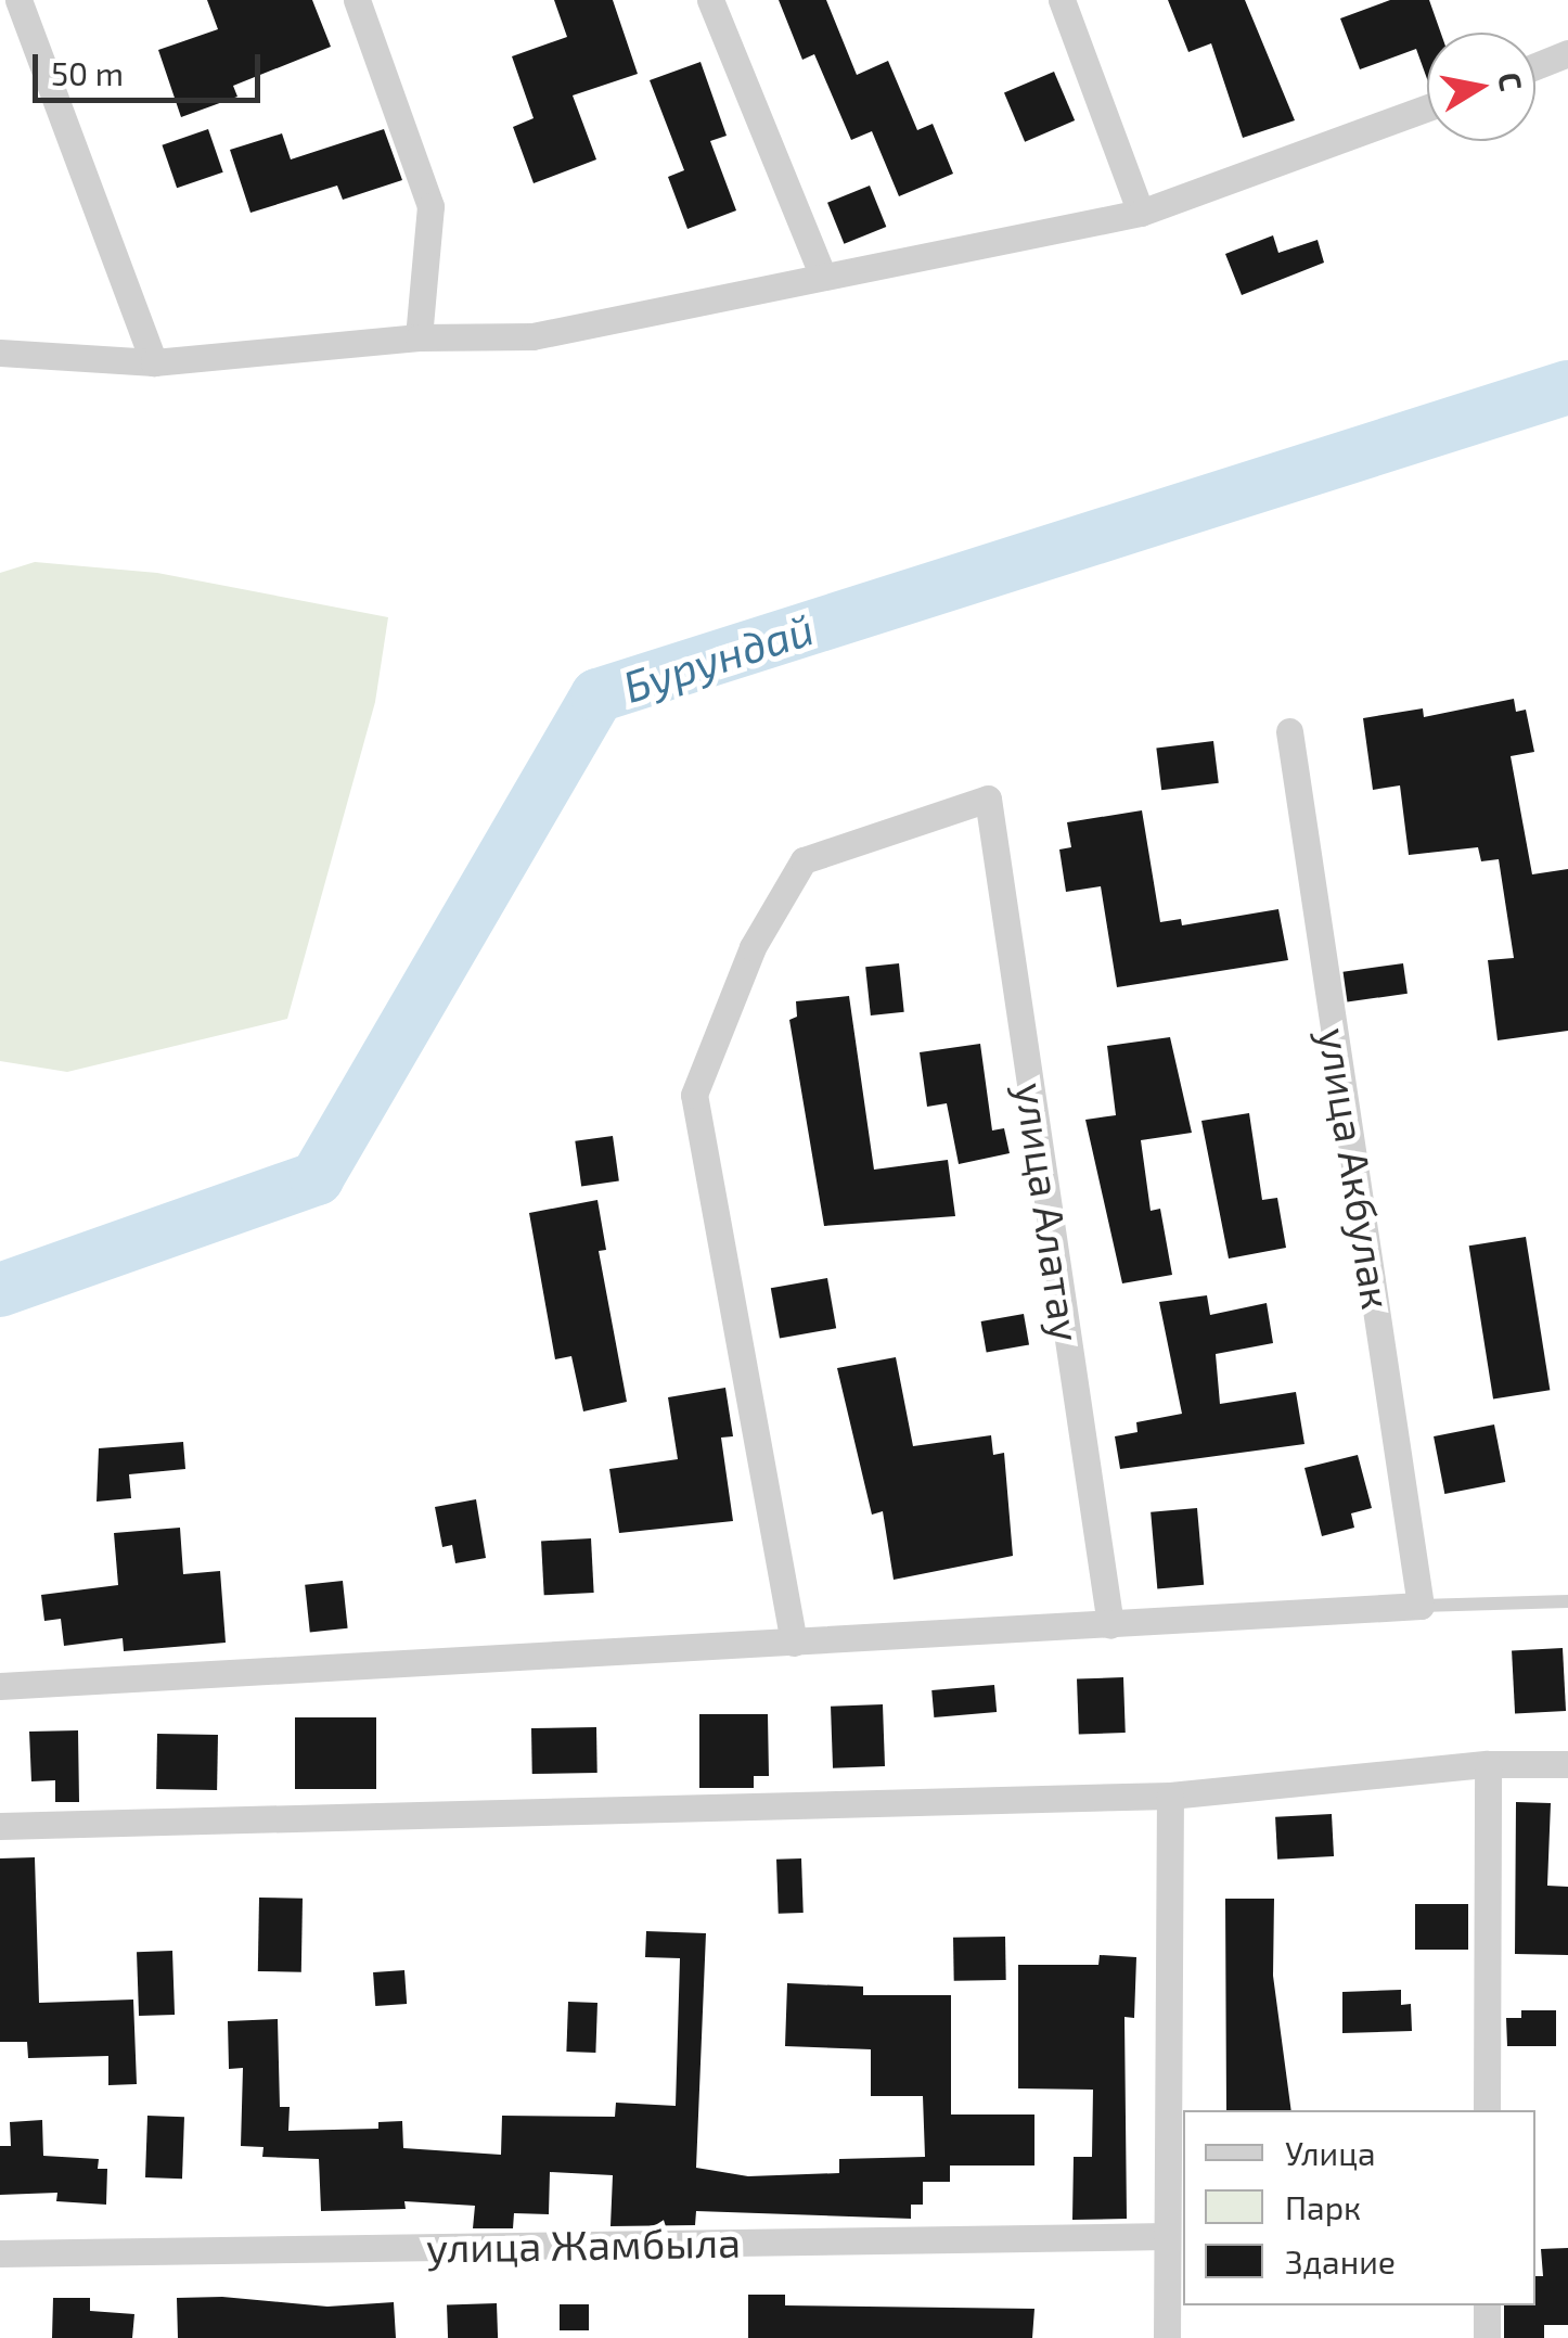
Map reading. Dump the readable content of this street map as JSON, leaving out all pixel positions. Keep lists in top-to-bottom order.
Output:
{
  "streets": {
    "street": ["улица Акбулак", "улица Алатау", "улица Жамбыла"]
  },
  "water": ["Бурундай"],
  "legend": ["Улица", "Парк", "Здание"],
  "scale_bar": "50 m",
  "north": "right"
}
